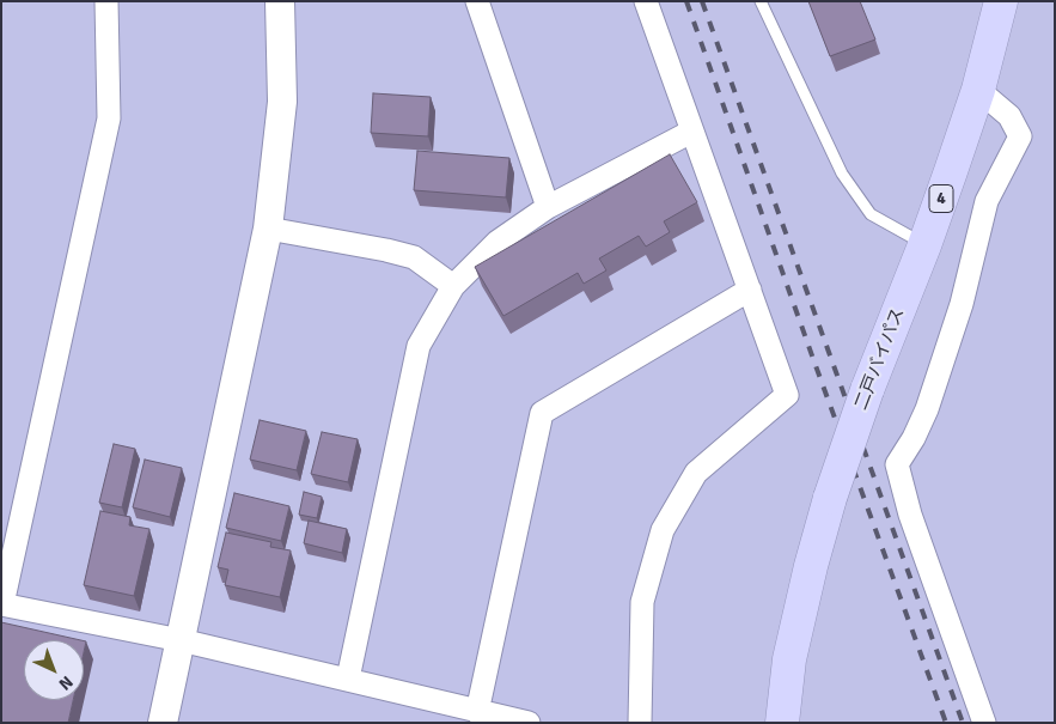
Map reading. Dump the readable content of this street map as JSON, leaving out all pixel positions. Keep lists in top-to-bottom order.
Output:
{
  "streets": {
    "highway": ["4", "二戸バイパス"]
  },
  "north": "bottom right"
}
